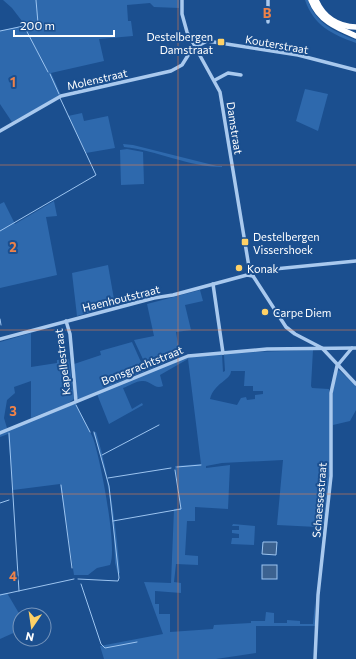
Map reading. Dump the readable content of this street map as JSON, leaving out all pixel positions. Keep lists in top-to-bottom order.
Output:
{
  "streets": {
    "street": [
      "Kouterstraat",
      "Molenstraat",
      "Damstraat",
      "Haenhoutstraat",
      "Kapellestraat",
      "Bonsgrachtstraat",
      "Schaessestraat"
    ]
  },
  "crossings": [
    ["Kouterstraat", "Molenstraat"],
    ["Kouterstraat", "Damstraat"],
    ["Molenstraat", "Damstraat"],
    ["Haenhoutstraat", "Kapellestraat"],
    ["Kapellestraat", "Bonsgrachtstraat"],
    ["Bonsgrachtstraat", "Schaessestraat"]
  ],
  "places": {
    "transit": ["Destelbergen Damstraat", "Destelbergen Vissershoek"],
    "other": ["Konak", "Carpe Diem"]
  },
  "scale_bar": "200 m",
  "north": "bottom",
  "grid": {
    "columns": ["B"],
    "rows": [
      "1",
      "2",
      "3",
      "4"
    ]
  }
}
